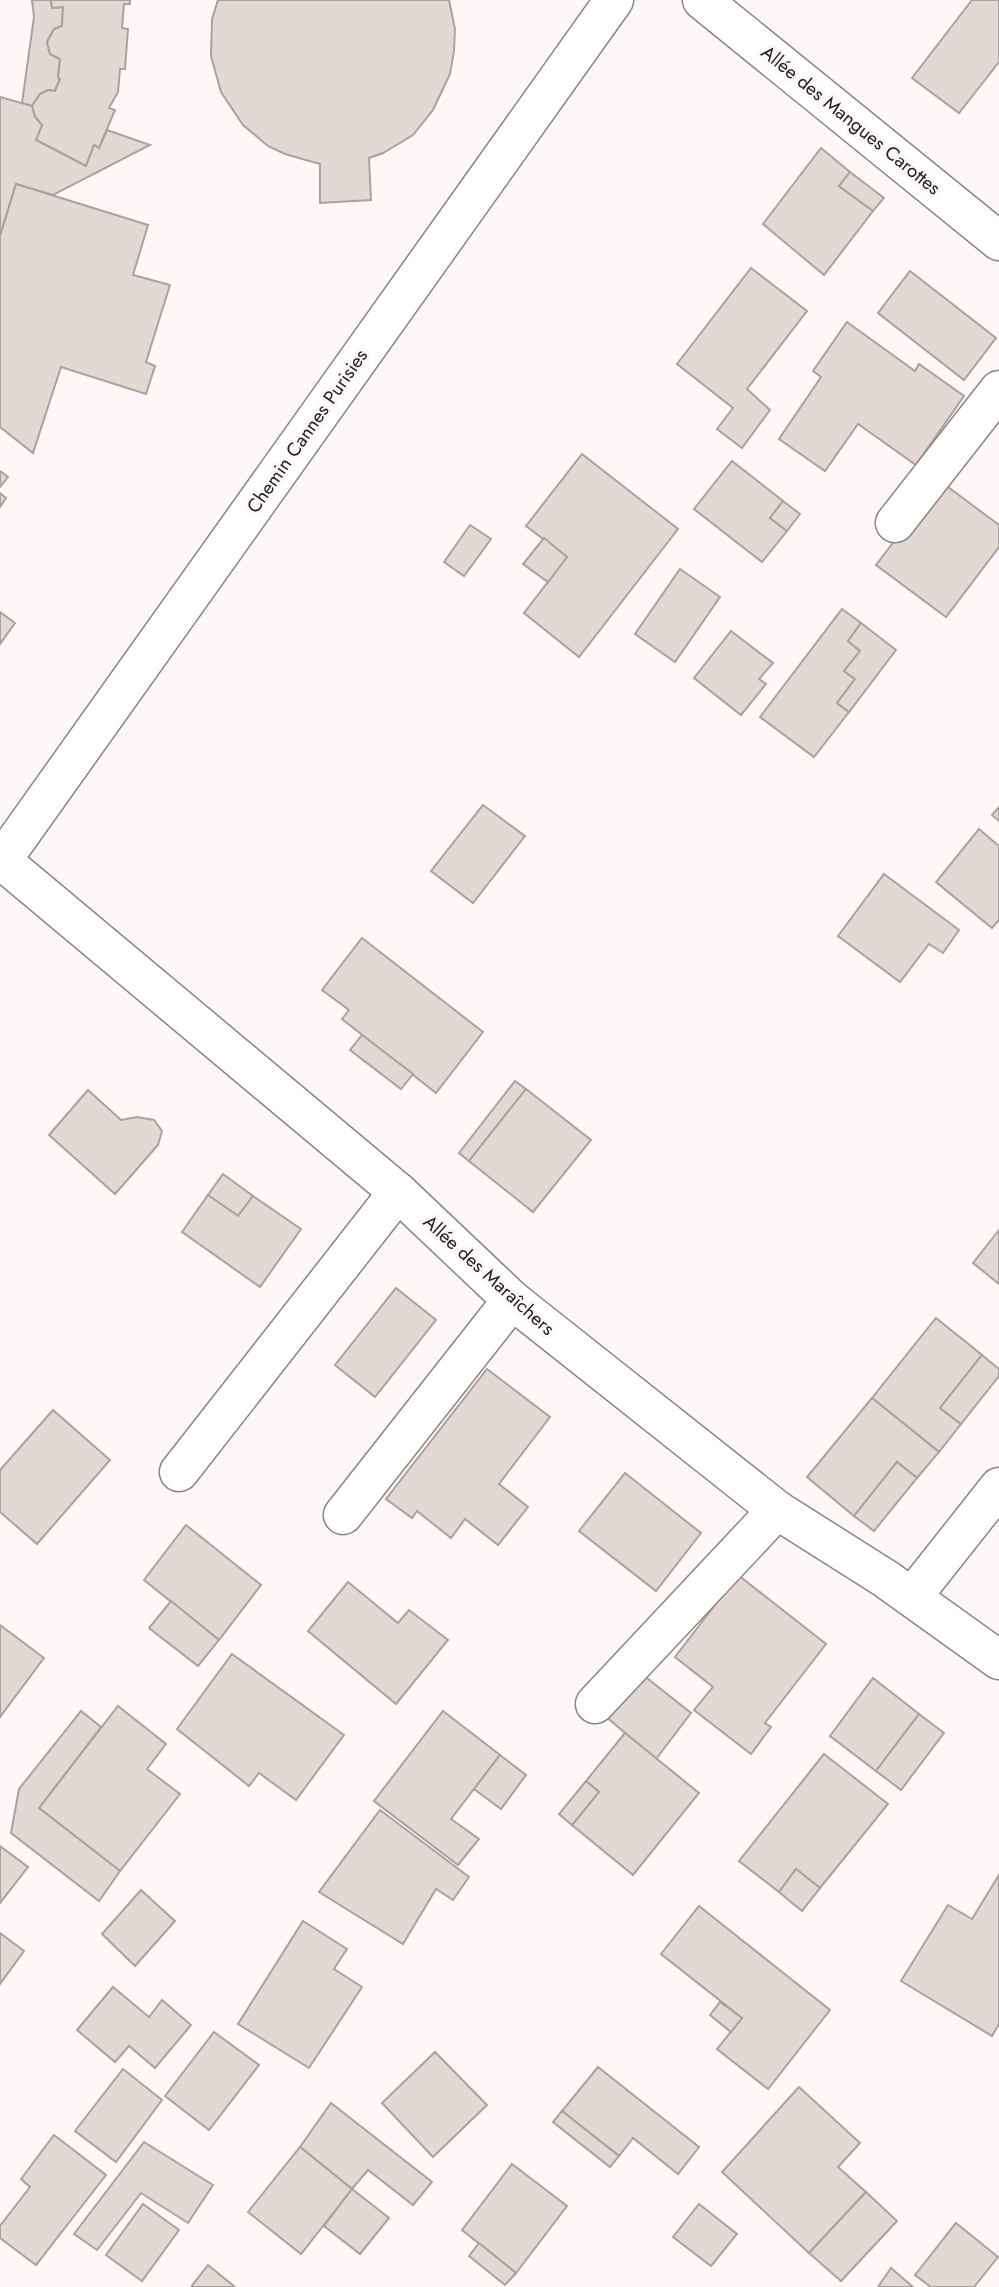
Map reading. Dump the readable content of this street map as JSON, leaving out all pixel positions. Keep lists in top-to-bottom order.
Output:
{
  "streets": {
    "street": ["Allée des Mangues Carottes", "Chemin Cannes Purisies", "Allée des Maraîchers"]
  },
  "crossings": [
    ["Chemin Cannes Purisies", "Allée des Maraîchers"]
  ]
}
